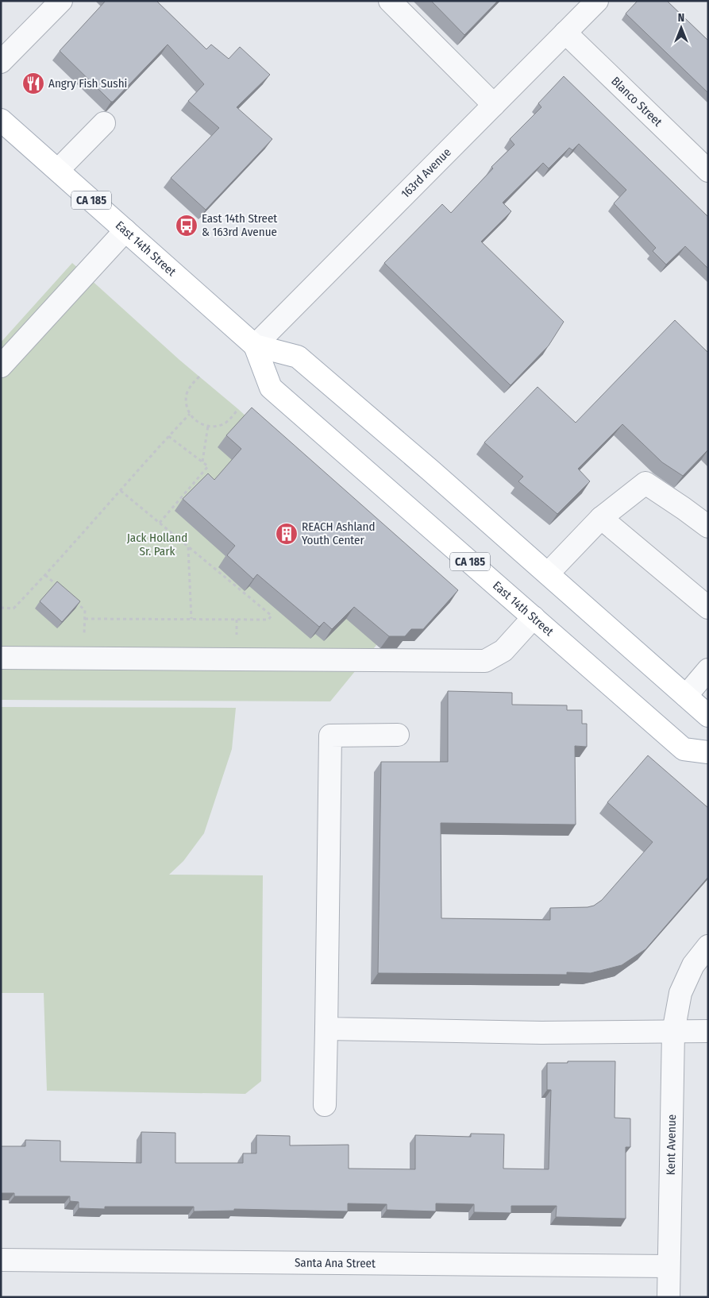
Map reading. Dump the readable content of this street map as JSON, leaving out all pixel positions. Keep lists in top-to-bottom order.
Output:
{
  "streets": {
    "main road": ["CA 185", "East 14th Street"],
    "street": [
      "Blanco Street",
      "163rd Avenue",
      "Kent Avenue",
      "Santa Ana Street"
    ]
  },
  "crossings": [
    ["Blanco Street", "163rd Avenue"],
    ["163rd Avenue", "East 14th Street"],
    ["Kent Avenue", "Santa Ana Street"]
  ],
  "parks": ["Jack Holland Sr. Park"],
  "places": {
    "restaurant": ["Angry Fish Sushi"],
    "bus stop": ["East 14th Street & 163rd Avenue"],
    "building": ["REACH Ashland Youth Center"]
  },
  "north": "top"
}
